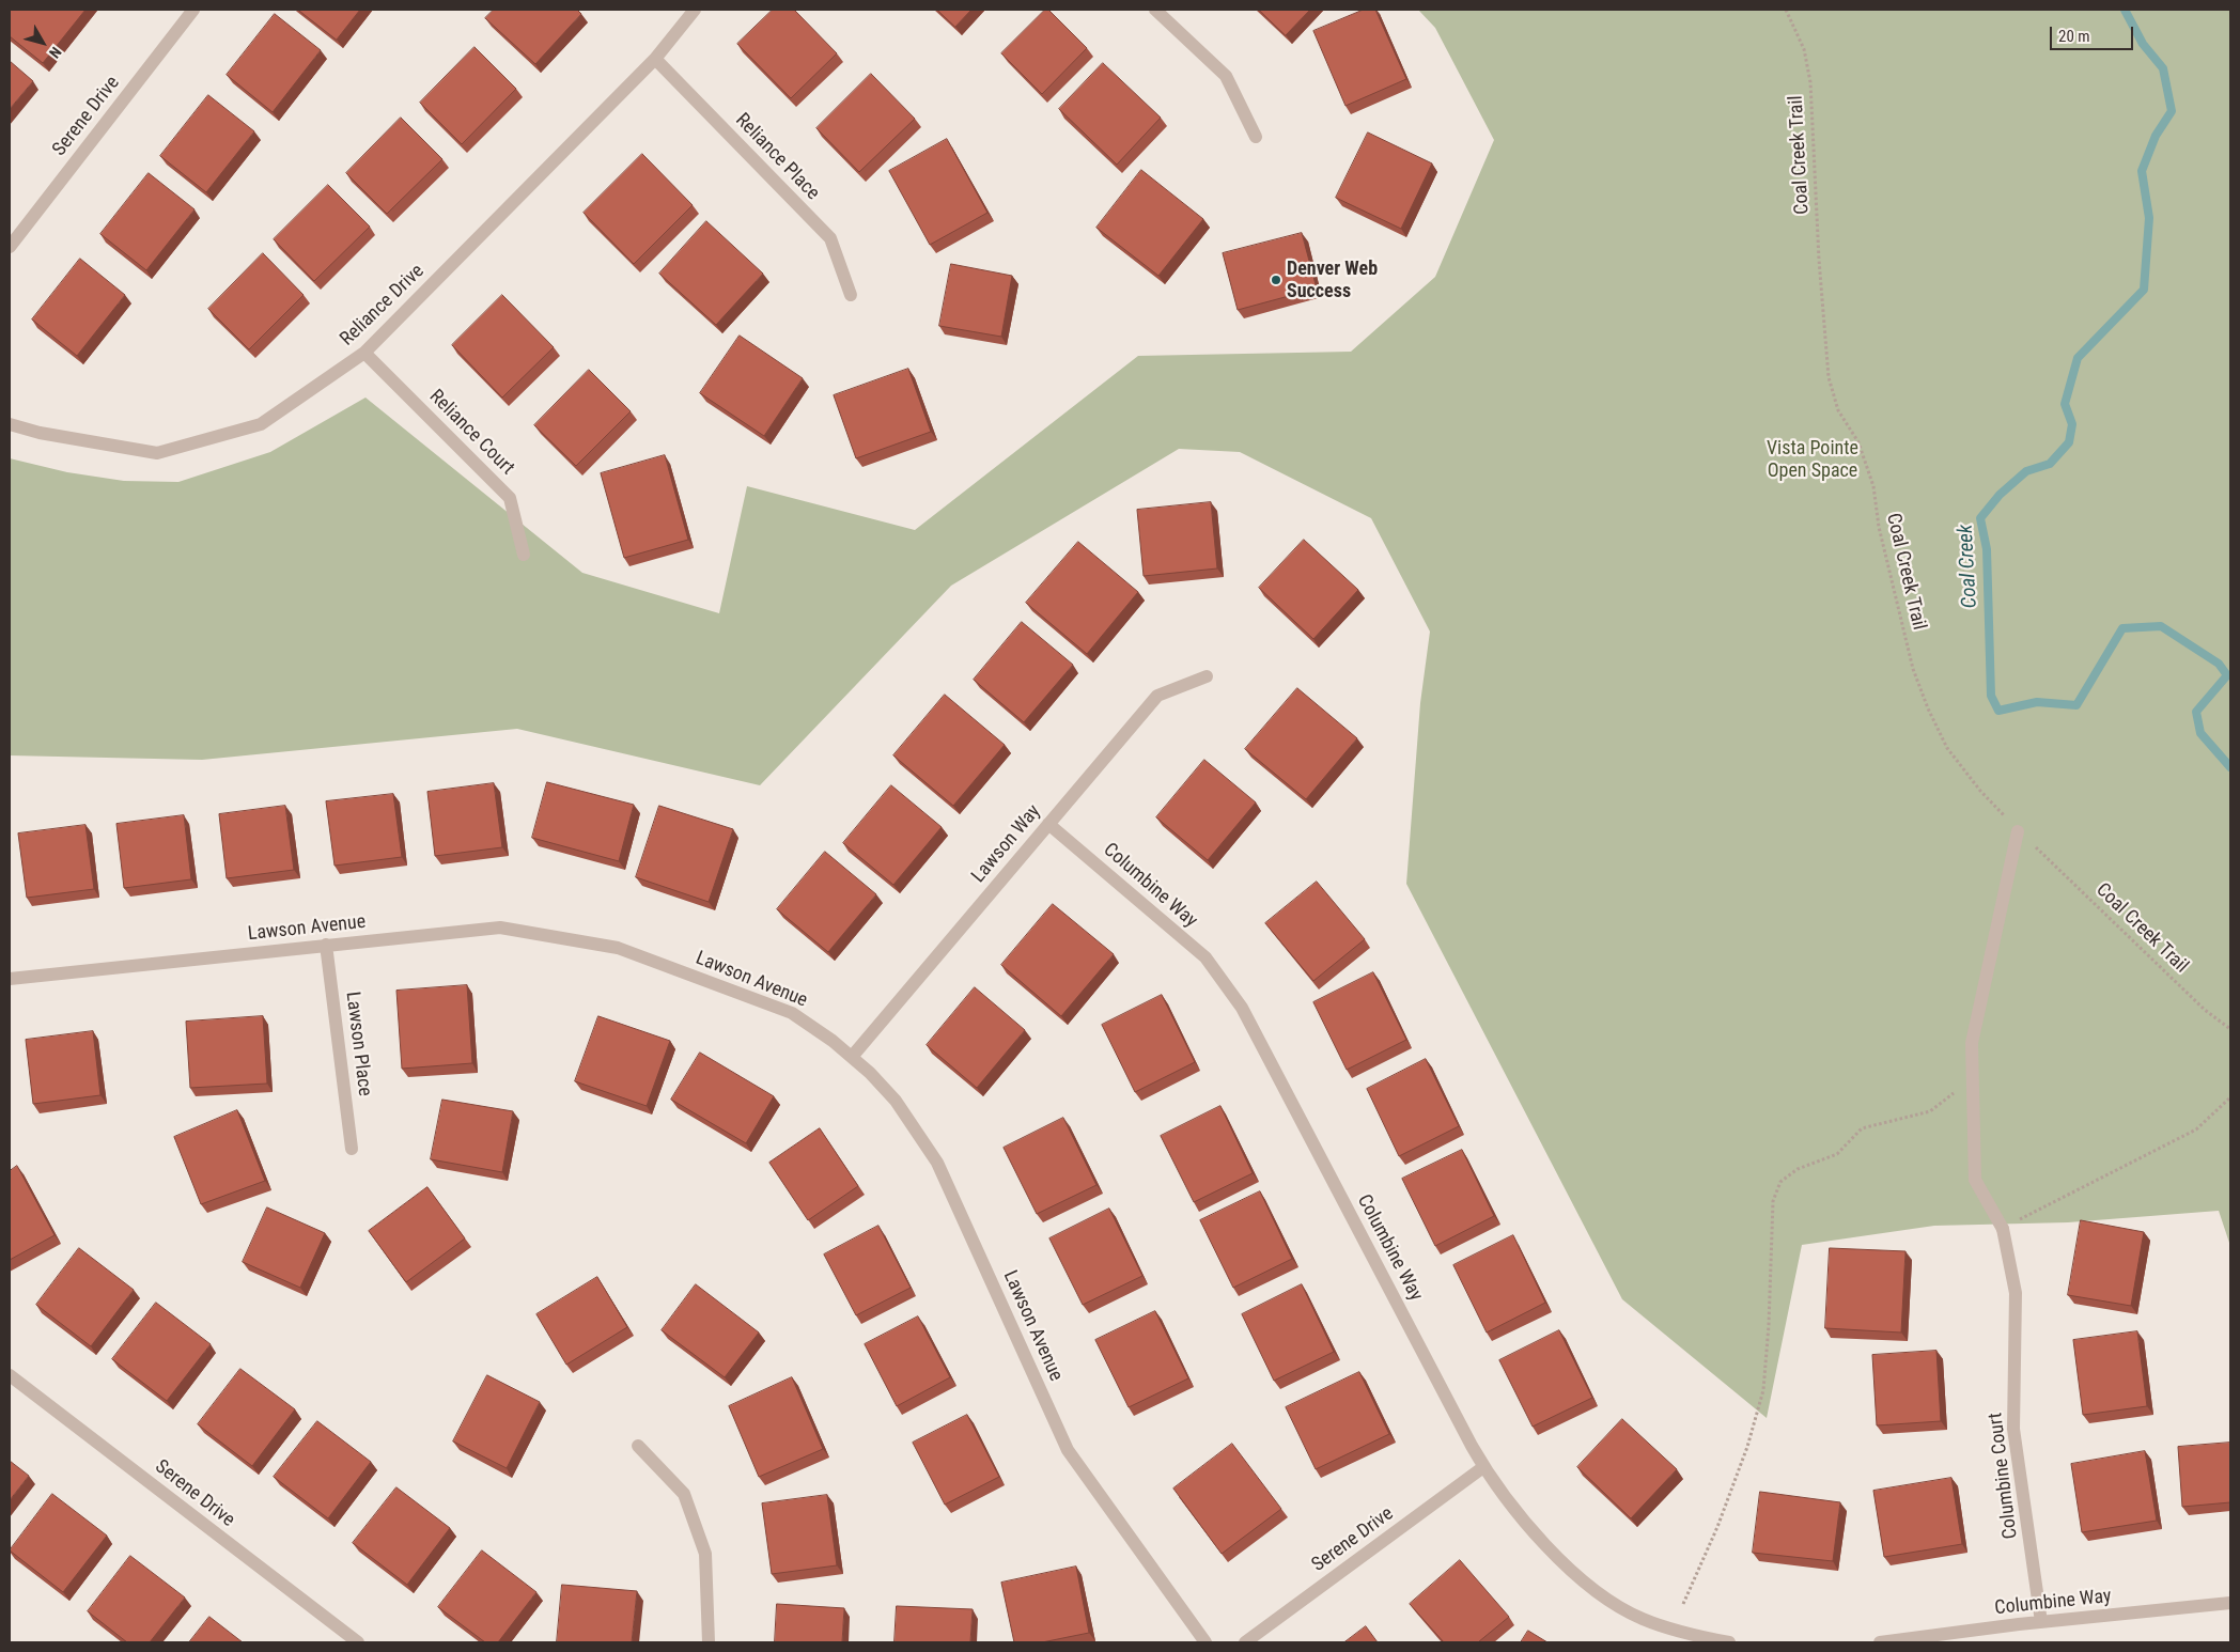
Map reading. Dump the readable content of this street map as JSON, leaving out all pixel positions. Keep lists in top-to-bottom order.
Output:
{
  "streets": {
    "street": [
      "Serene Drive",
      "Reliance Place",
      "Reliance Drive",
      "Reliance Court",
      "Lawson Way",
      "Columbine Way",
      "Lawson Avenue",
      "Lawson Place",
      "Columbine Court"
    ],
    "path": ["Coal Creek Trail"]
  },
  "crossings": [
    ["Serene Drive", "Columbine Way"],
    ["Coal Creek Trail", "Columbine Court"],
    ["Reliance Place", "Reliance Drive"],
    ["Reliance Drive", "Reliance Court"],
    ["Lawson Way", "Columbine Way"],
    ["Lawson Way", "Lawson Avenue"],
    ["Columbine Way", "Columbine Court"],
    ["Lawson Avenue", "Lawson Place"]
  ],
  "water": ["Coal Creek"],
  "parks": ["Vista Pointe Open Space"],
  "places": ["Denver Web Success"],
  "scale_bar": "20 m",
  "north": "bottom right"
}
